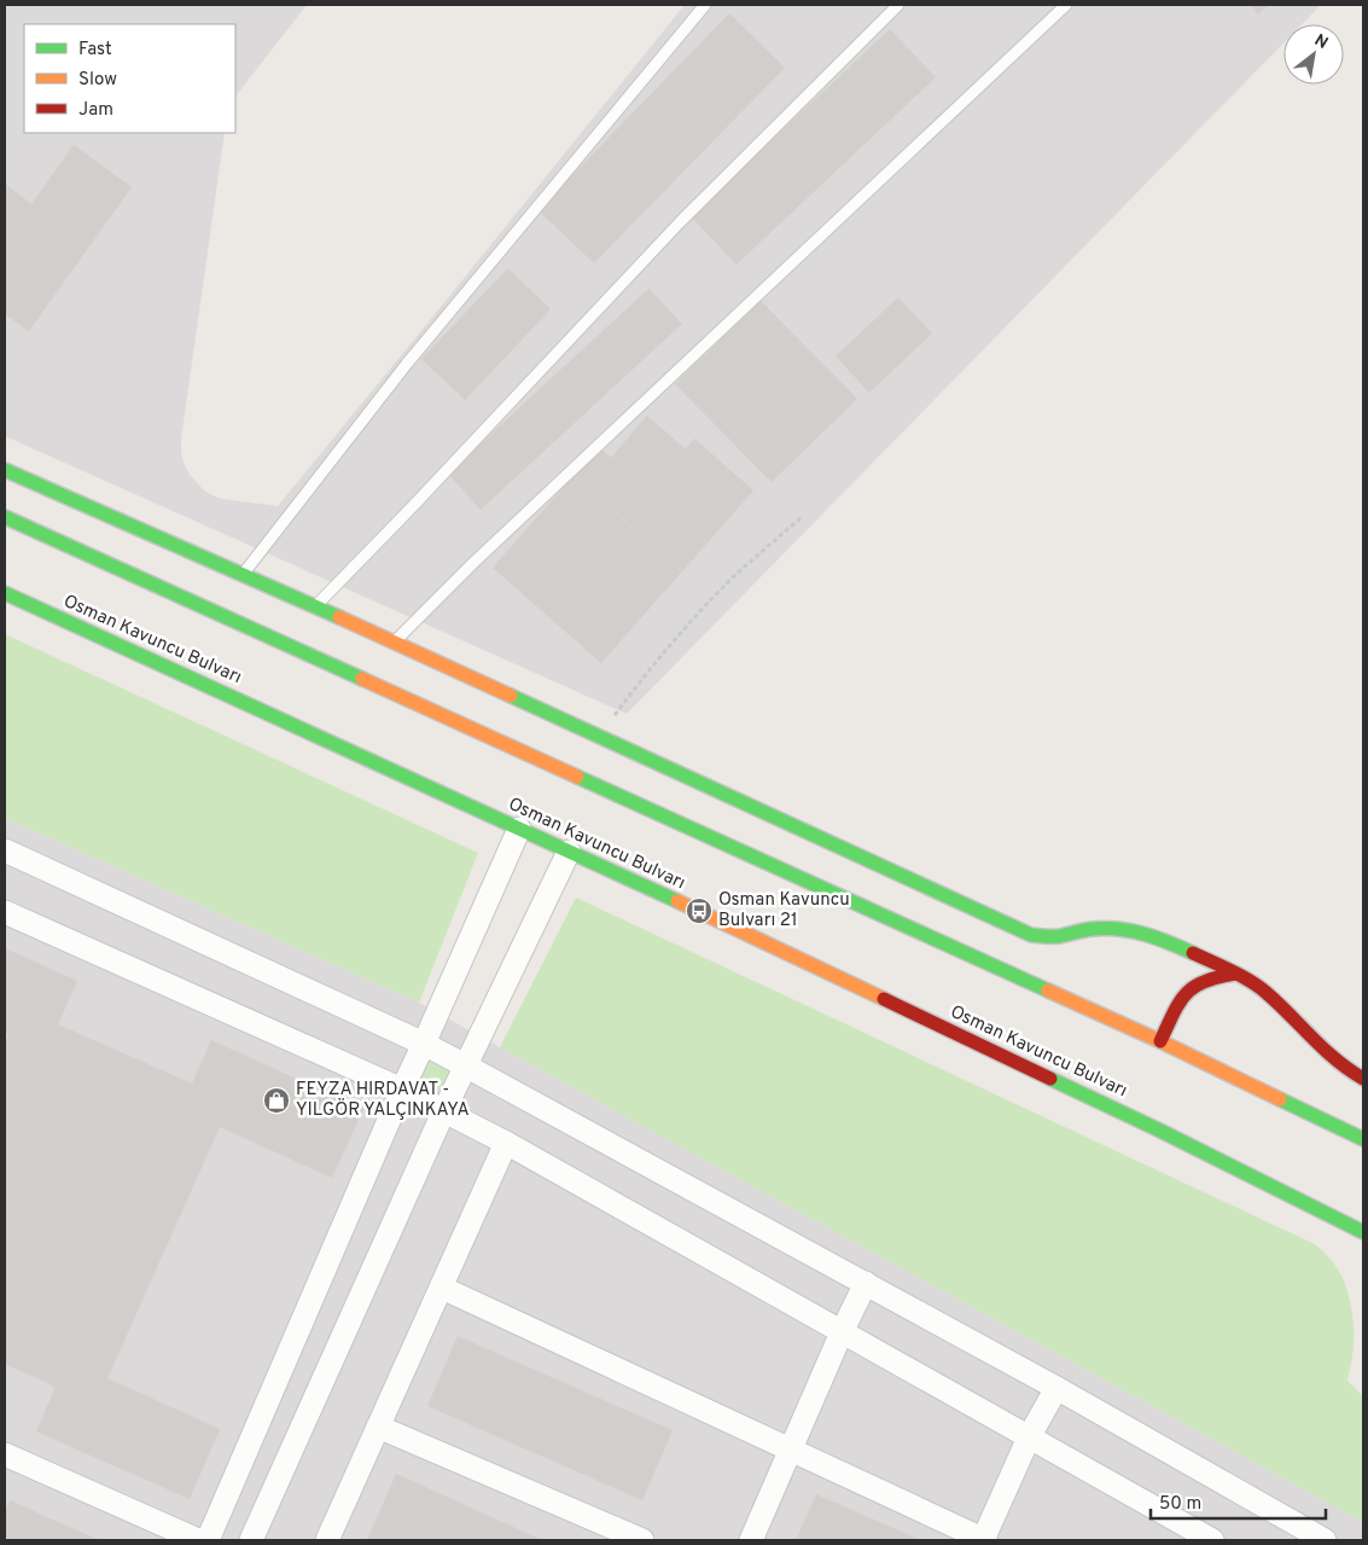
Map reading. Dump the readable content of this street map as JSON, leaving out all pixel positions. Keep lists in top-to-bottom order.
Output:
{
  "streets": {
    "main road": ["Osman Kavuncu Bulvarı"]
  },
  "places": {
    "bus stop": ["Osman Kavuncu Bulvarı 21"],
    "shop": ["FEYZA HIRDAVAT - YILGÖR YALÇINKAYA"]
  },
  "legend": ["Fast", "Slow", "Jam"],
  "scale_bar": "50 m",
  "north": "top right"
}
